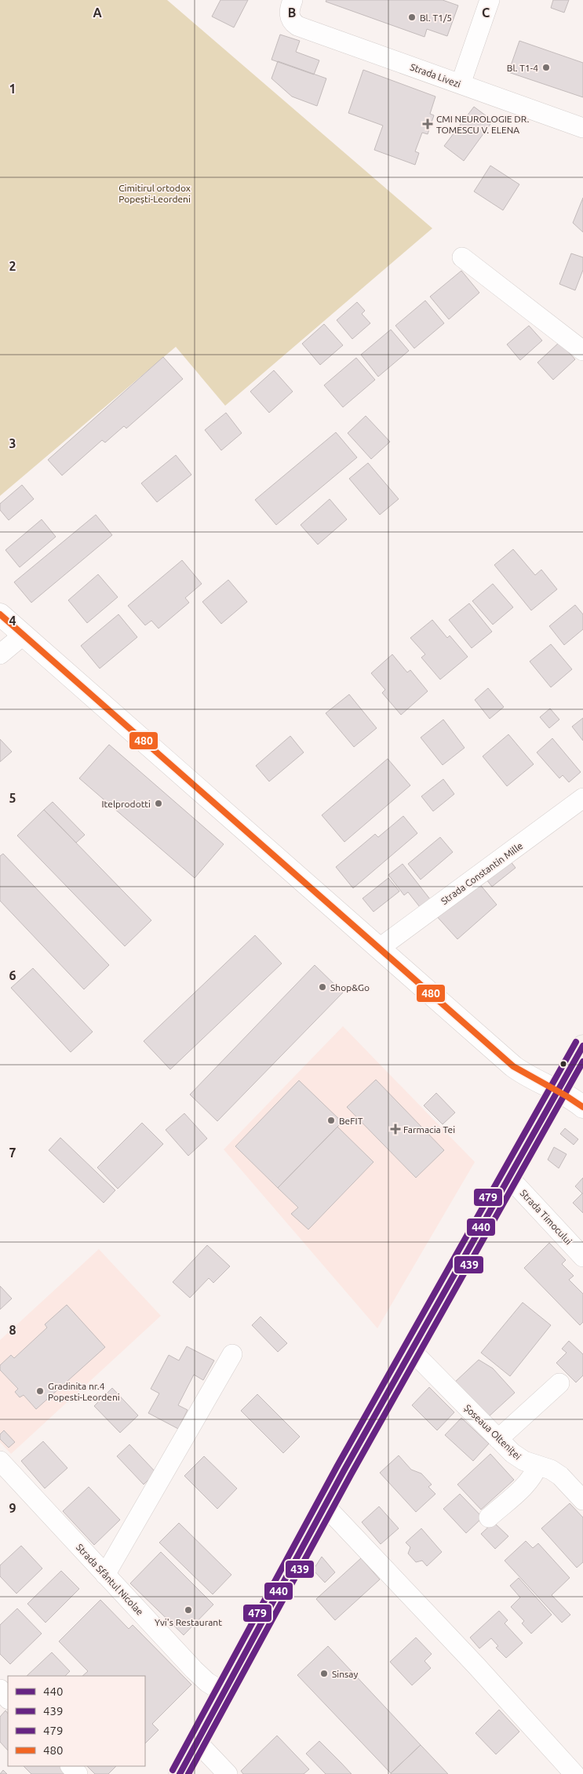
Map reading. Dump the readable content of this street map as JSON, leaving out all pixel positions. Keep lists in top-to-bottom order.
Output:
{
  "streets": {
    "street": [
      "Strada Livezi",
      "Strada Constantin Mille",
      "Strada Timocului",
      "Șoseaua Olteniței",
      "Strada Sfântul Nicolae"
    ]
  },
  "parks": ["Cimitirul ortodox Popești-Leordeni"],
  "places": {
    "other": [
      "Bl. T1/5",
      "Bl. T1-4",
      "Itelprodotti",
      "Shop&Go",
      "BeFIT",
      "Gradinita nr.4 Popesti-Leordeni",
      "Yvi's Restaurant",
      "Sinsay"
    ],
    "health": ["CMI NEUROLOGIE DR. TOMESCU V. ELENA", "Farmacia Tei"]
  },
  "lines": [
    "transit line 480",
    "transit line 479",
    "transit line 440",
    "transit line 439"
  ],
  "legend": [
    "440",
    "439",
    "479",
    "480"
  ],
  "grid": {
    "columns": ["A", "B", "C"],
    "rows": [
      "1",
      "2",
      "3",
      "4",
      "5",
      "6",
      "7",
      "8",
      "9"
    ]
  }
}
